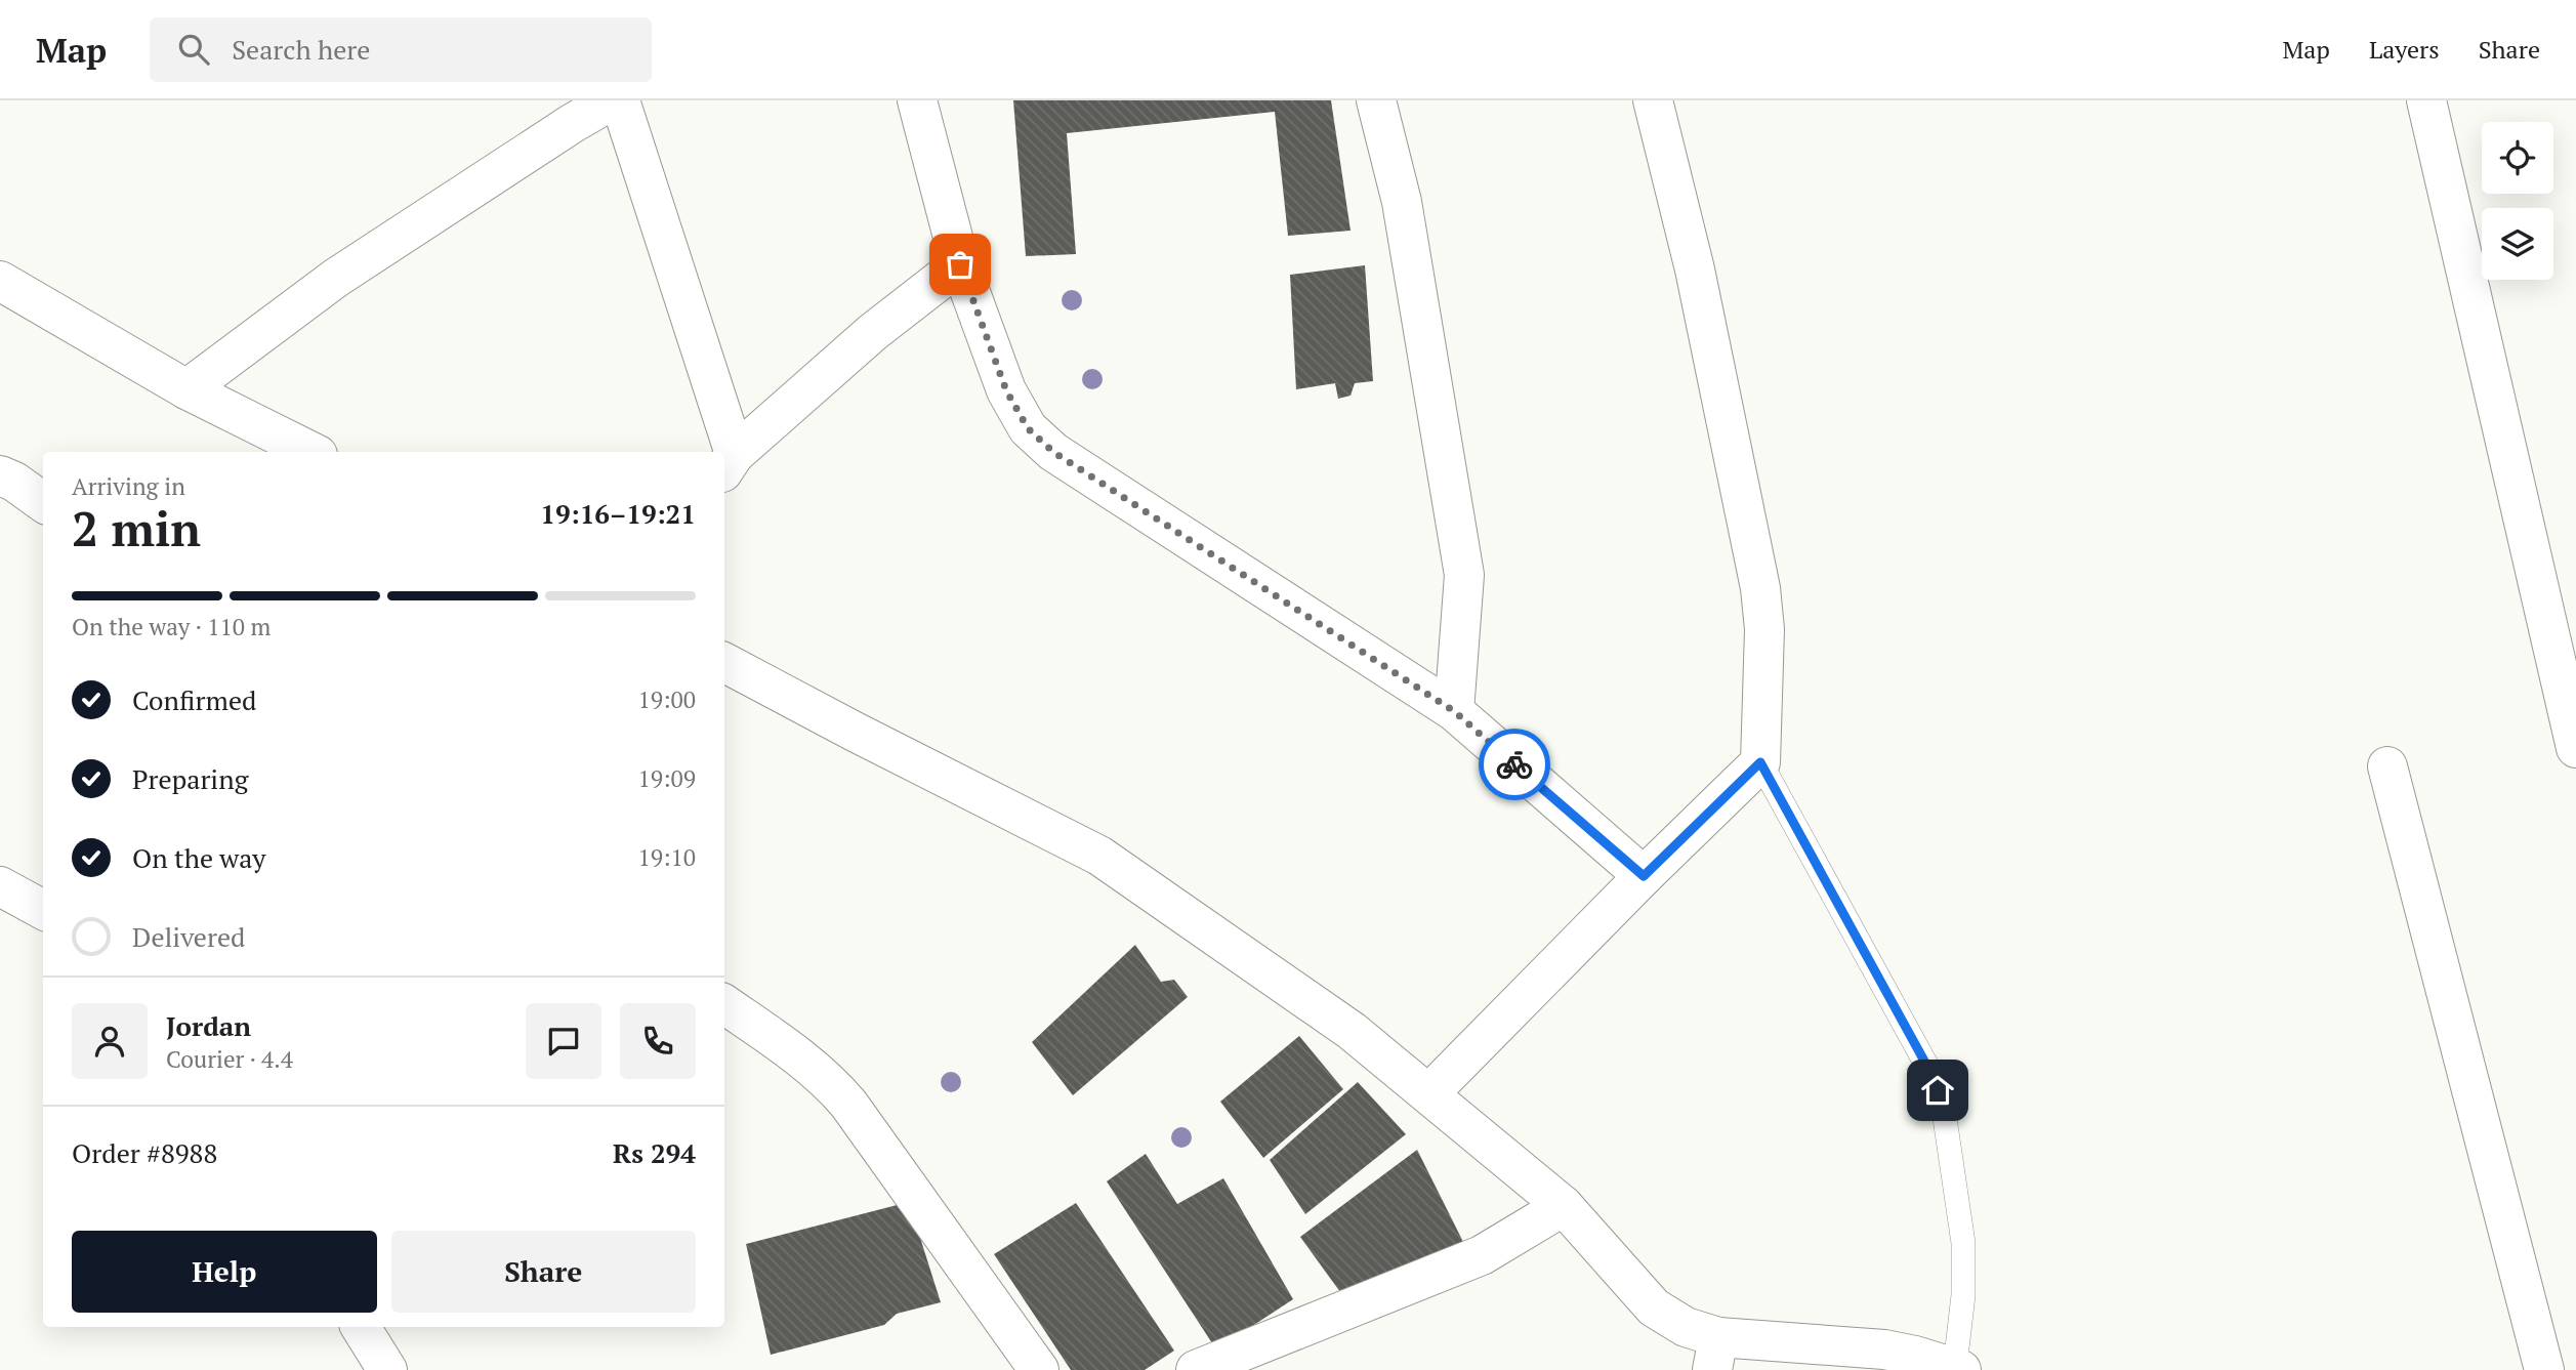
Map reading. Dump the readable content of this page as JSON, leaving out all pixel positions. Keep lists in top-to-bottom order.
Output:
{
  "page": {
    "header": "Map",
    "search": "Search here",
    "nav": ["Map", "Layers", "Share"],
    "heading": ["2 min", "Arriving in", "19:16–19:21"],
    "panel": [
      "Jordan",
      "Courier · 4.4",
      "Order #8988",
      "Rs 294"
    ],
    "bar": "On the way · 110 m",
    "list": [
      ["Confirmed", "19:00"],
      ["Preparing", "19:09"],
      ["On the way", "19:10"],
      "Delivered"
    ],
    "buttons": ["Help", "Share"]
  }
}
